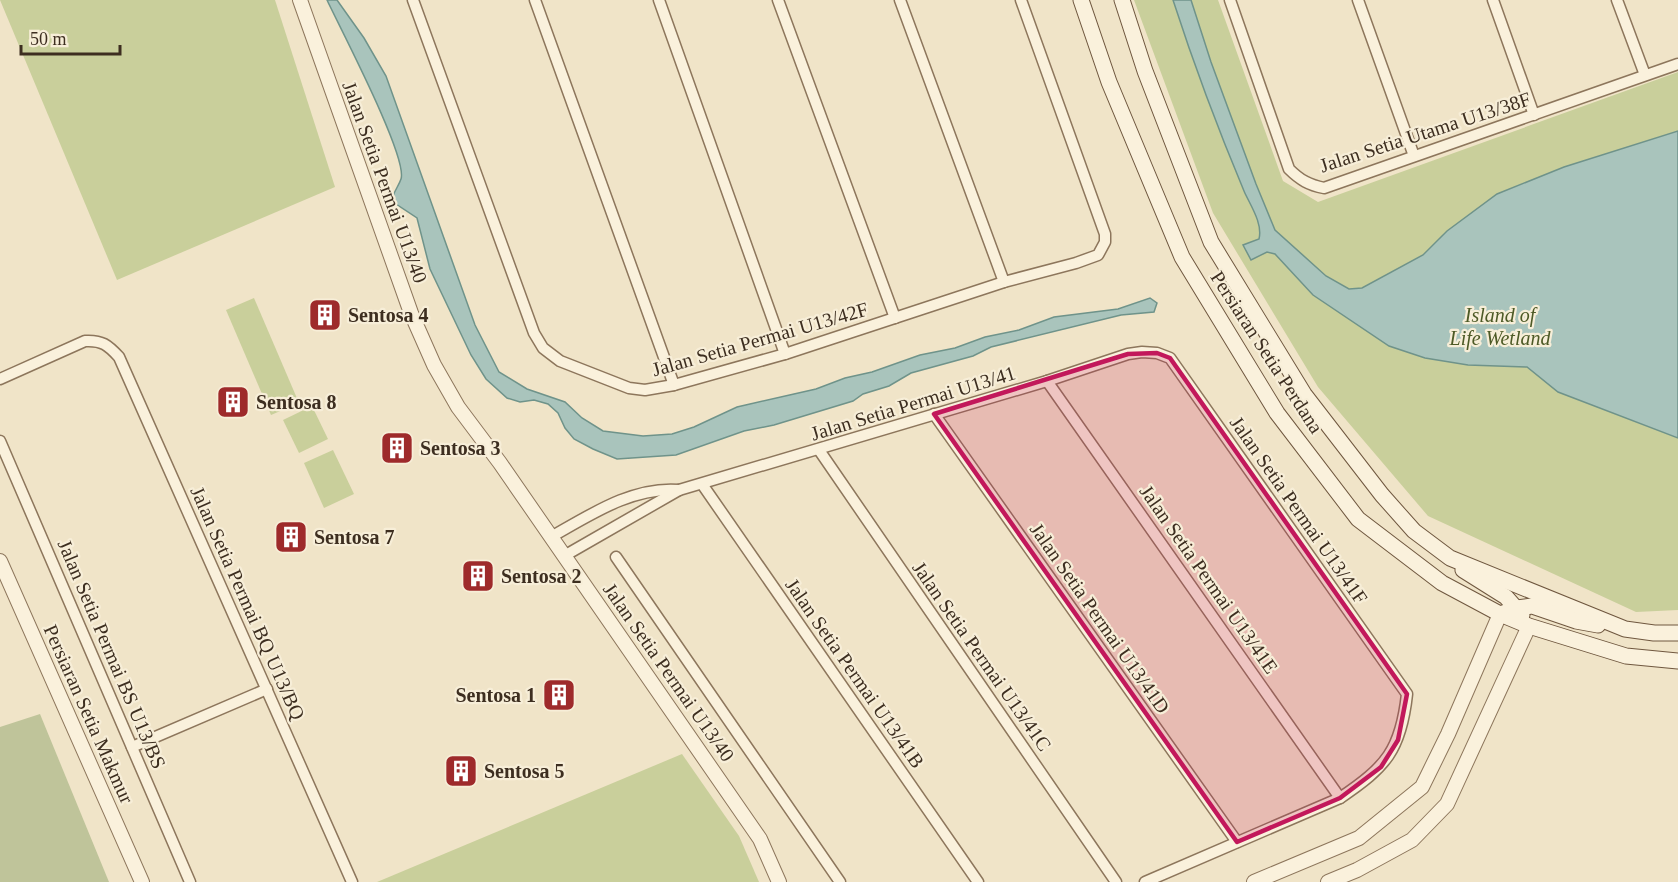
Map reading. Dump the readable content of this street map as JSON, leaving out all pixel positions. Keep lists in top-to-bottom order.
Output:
{
  "streets": {
    "main road": ["Persiaran Setia Perdana"],
    "street": [
      "Jalan Setia Utama U13/38F",
      "Jalan Setia Permai U13/40",
      "Jalan Setia Permai U13/42F",
      "Jalan Setia Permai U13/41",
      "Jalan Setia Permai U13/41F",
      "Jalan Setia Permai U13/41E",
      "Jalan Setia Permai BQ U13/BQ",
      "Jalan Setia Permai U13/41D",
      "Jalan Setia Permai BS U13/BS",
      "Jalan Setia Permai U13/41C",
      "Jalan Setia Permai U13/41B",
      "Persiaran Setia Makmur"
    ]
  },
  "crossings": [
    ["Jalan Setia Permai U13/40", "Jalan Setia Permai U13/41"],
    ["Jalan Setia Permai U13/41", "Jalan Setia Permai U13/41F"],
    ["Jalan Setia Permai U13/41", "Jalan Setia Permai U13/41E"],
    ["Jalan Setia Permai U13/41", "Jalan Setia Permai U13/41D"],
    ["Jalan Setia Permai U13/41", "Jalan Setia Permai U13/41C"],
    ["Jalan Setia Permai U13/41", "Jalan Setia Permai U13/41B"],
    ["Jalan Setia Permai U13/41F", "Jalan Setia Permai U13/41E"]
  ],
  "parks": ["Island of Life Wetland"],
  "places": {
    "building": [
      "Sentosa 4",
      "Sentosa 8",
      "Sentosa 3",
      "Sentosa 7",
      "Sentosa 2",
      "Sentosa 1",
      "Sentosa 5"
    ]
  },
  "scale_bar": "50 m"
}
